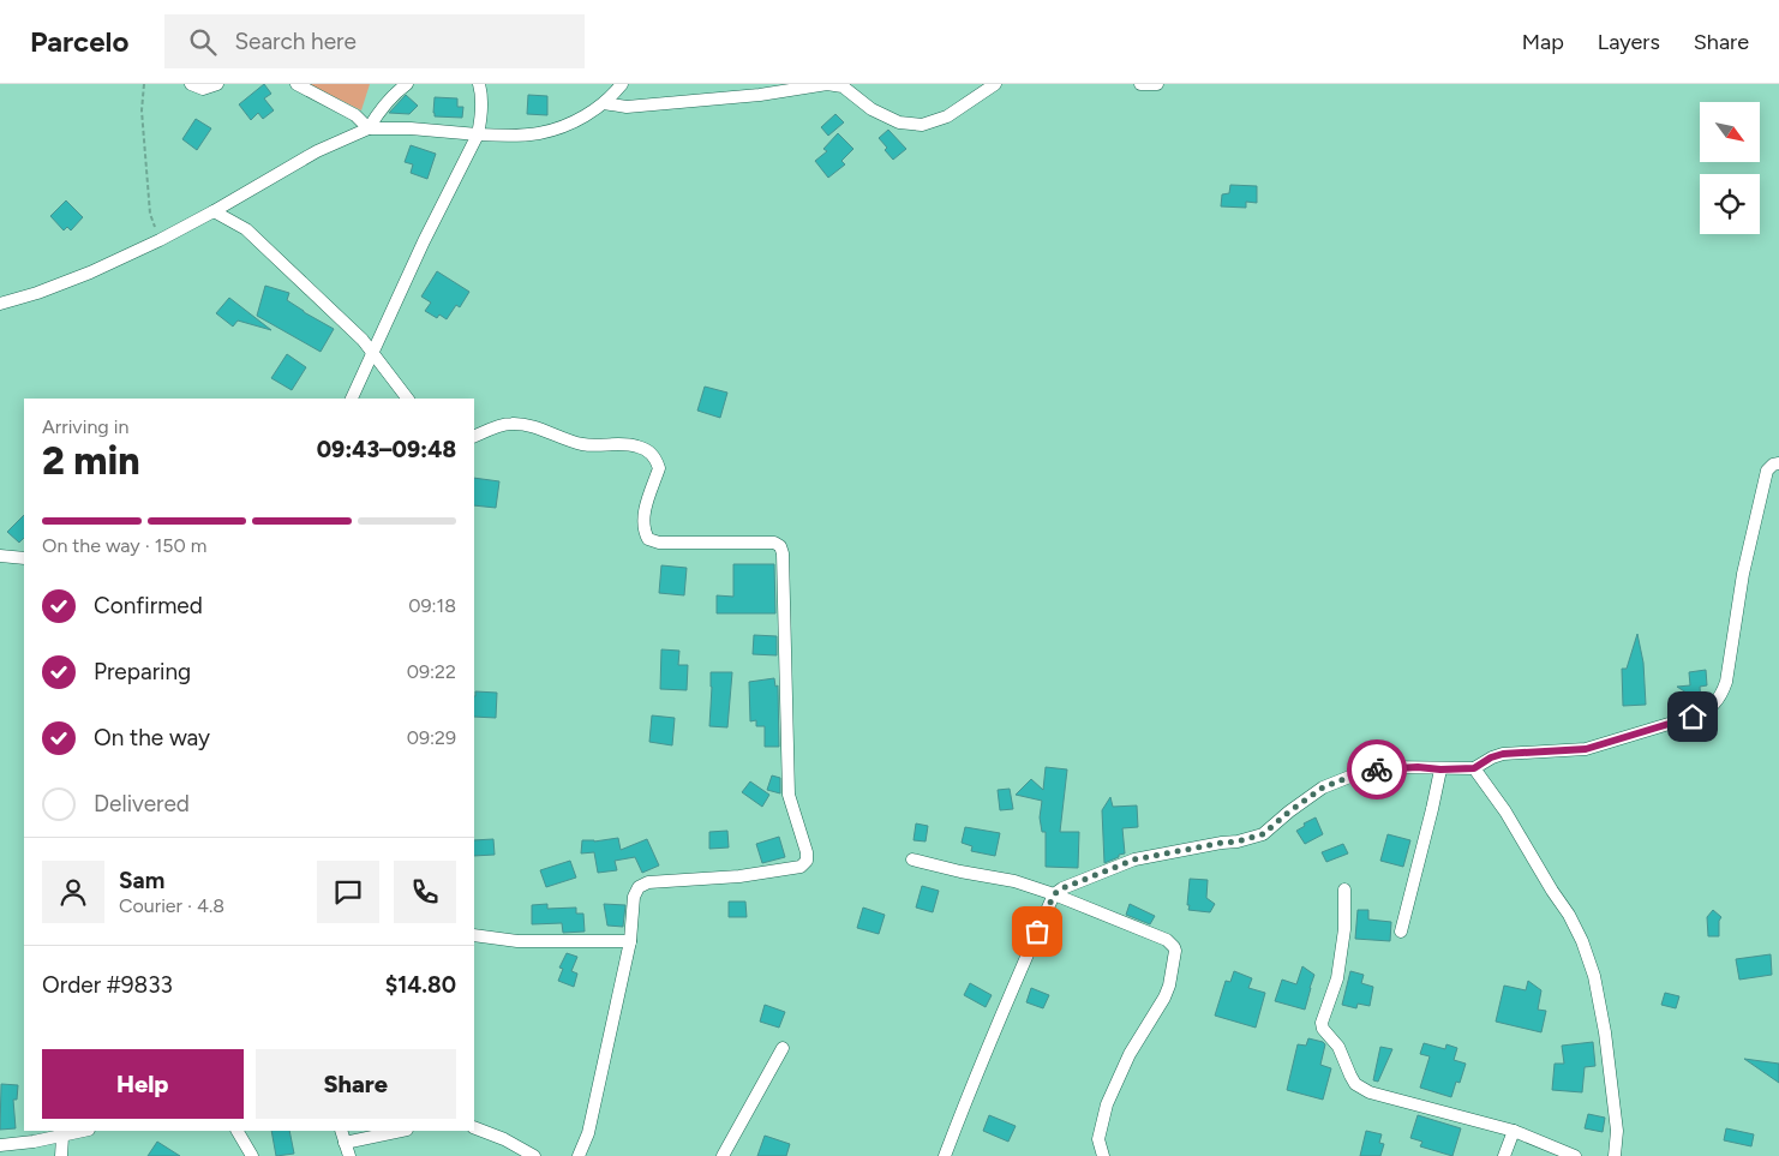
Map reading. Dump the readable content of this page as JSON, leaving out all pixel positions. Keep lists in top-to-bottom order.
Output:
{
  "north": "bottom right",
  "page": {
    "header": "Parcelo",
    "search": "Search here",
    "nav": ["Map", "Layers", "Share"],
    "heading": ["2 min", "Arriving in", "09:43–09:48"],
    "panel": [
      "Sam",
      "Courier · 4.8",
      "Order #9833",
      "$14.80"
    ],
    "bar": "On the way · 150 m",
    "list": [
      ["Confirmed", "09:18"],
      ["Preparing", "09:22"],
      ["On the way", "09:29"],
      "Delivered"
    ],
    "buttons": ["Help", "Share"]
  }
}
